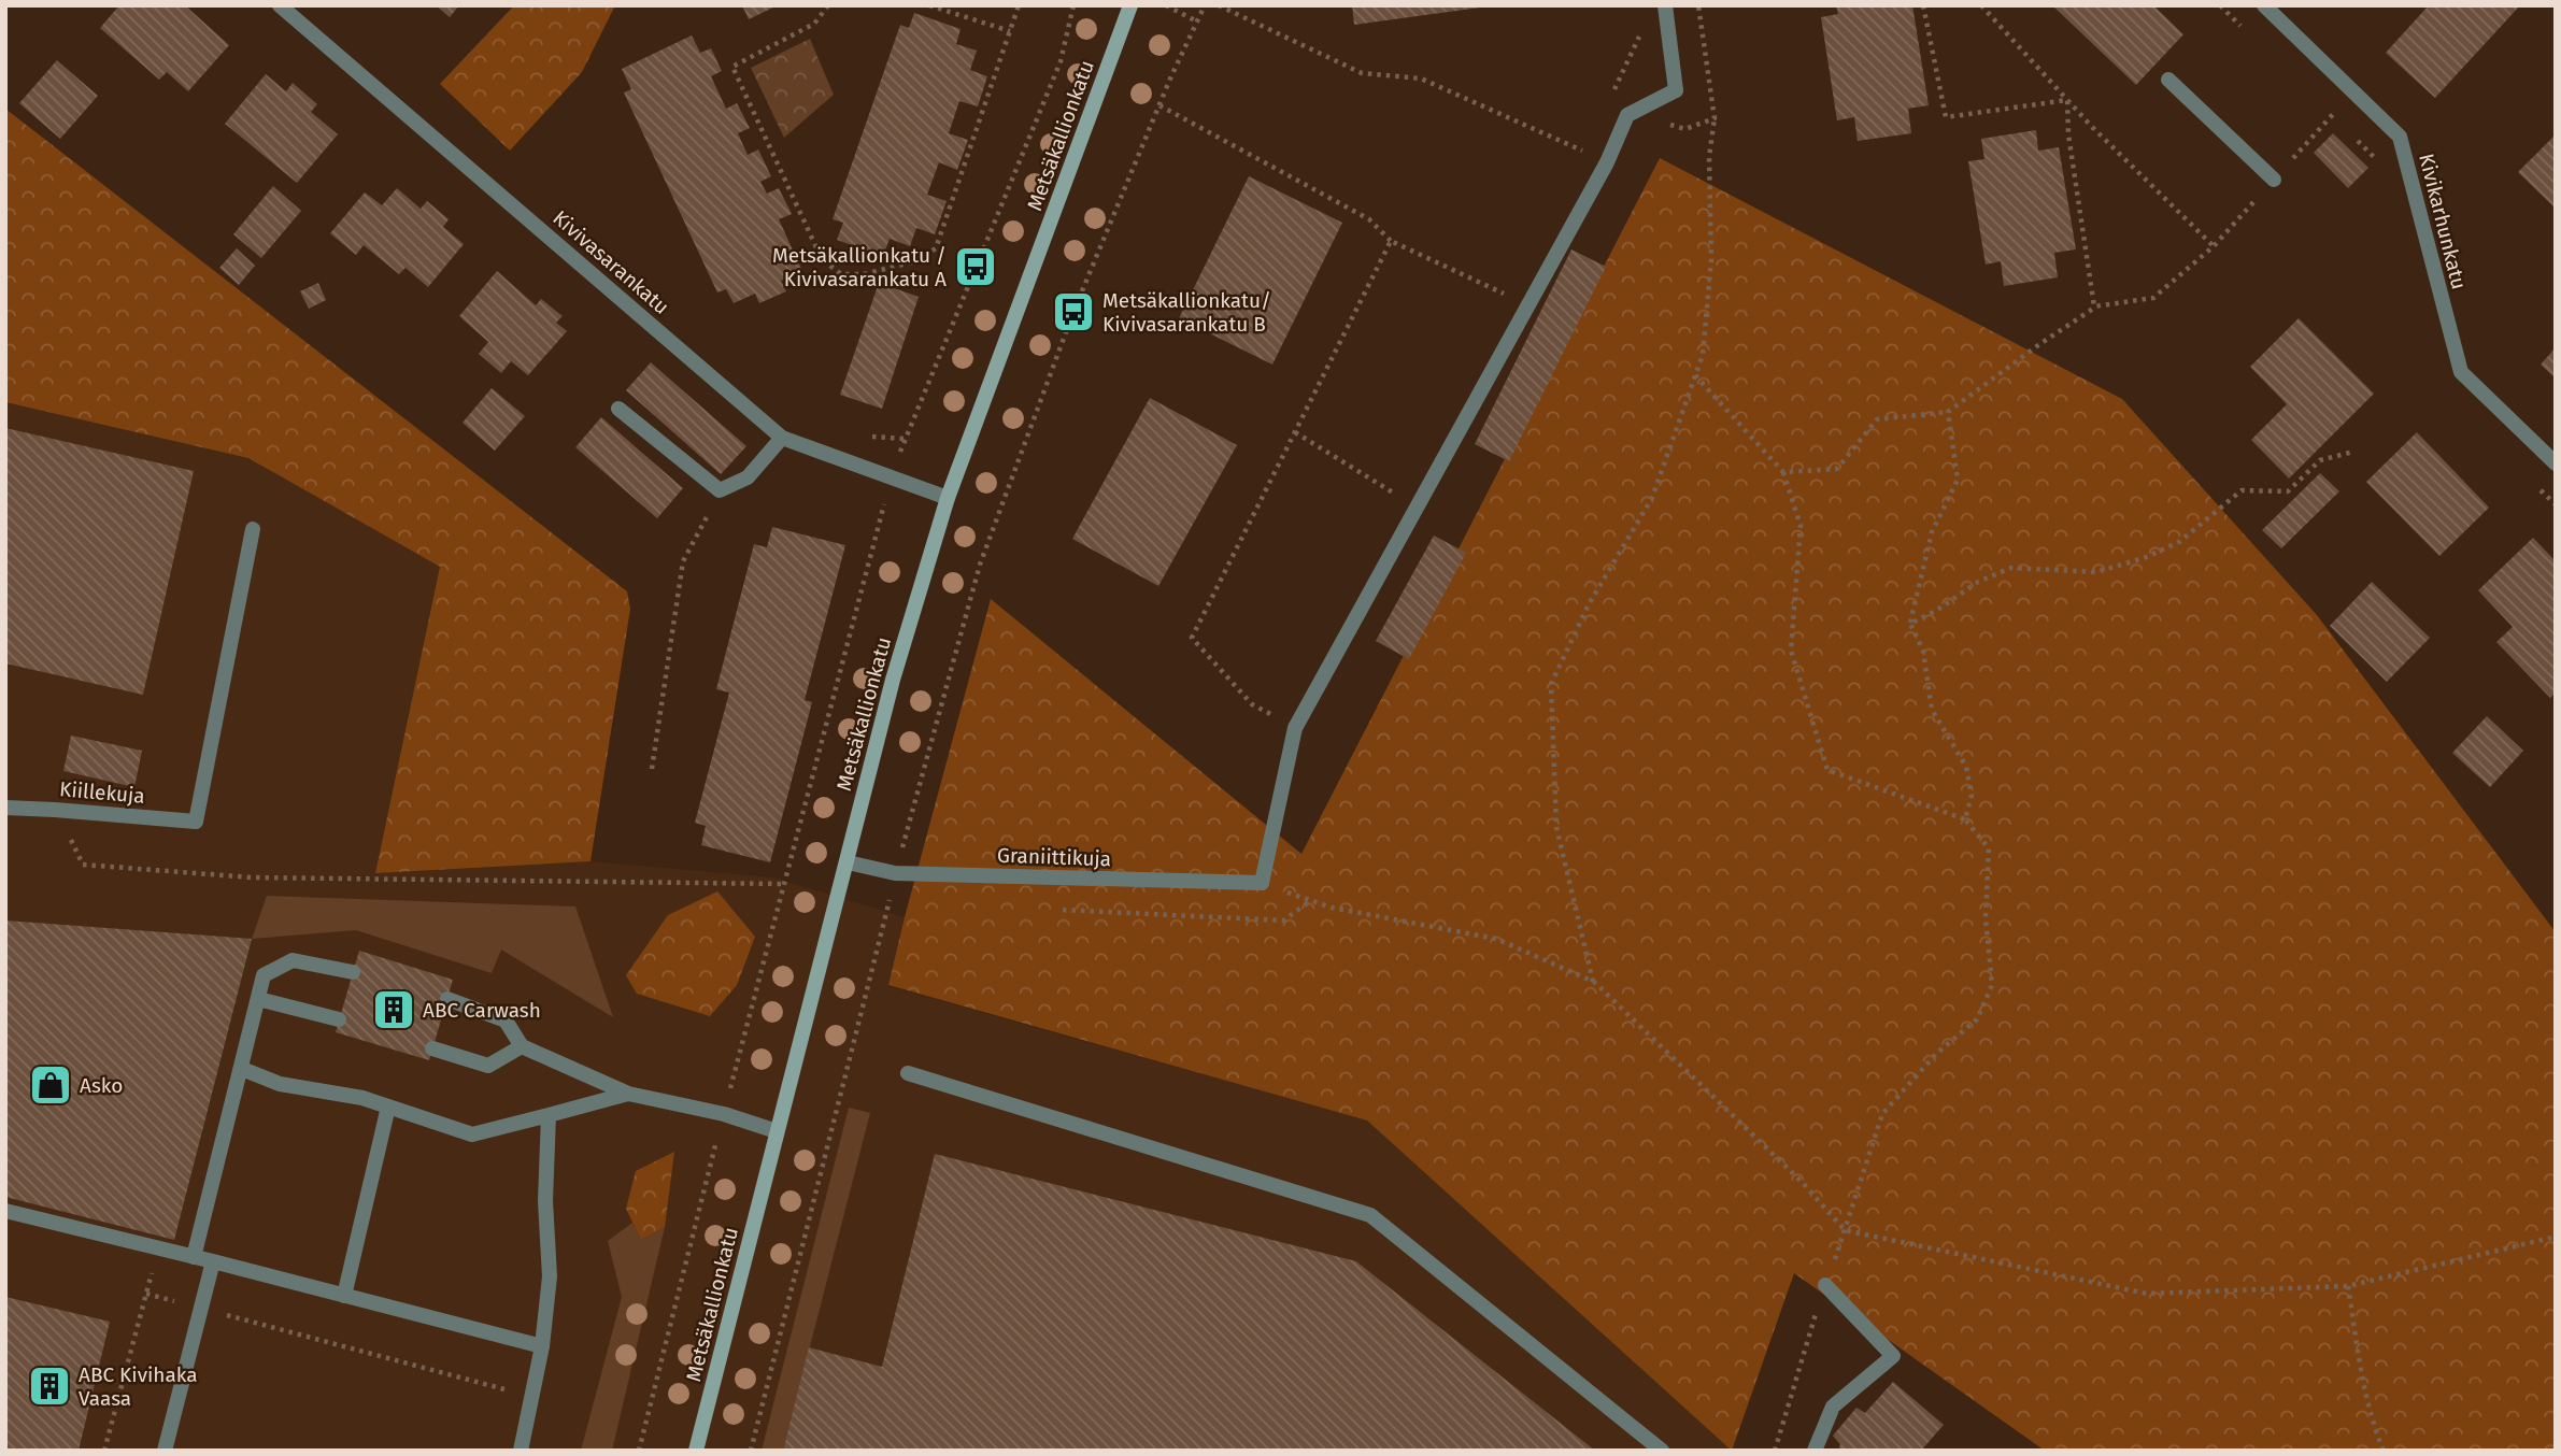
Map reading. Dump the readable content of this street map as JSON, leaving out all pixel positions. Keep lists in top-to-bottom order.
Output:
{
  "streets": {
    "street": [
      "Metsäkallionkatu",
      "Kivikarhunkatu",
      "Kivivasarankatu",
      "Kiillekuja",
      "Graniittikuja"
    ]
  },
  "crossings": [
    ["Metsäkallionkatu", "Kivivasarankatu"],
    ["Metsäkallionkatu", "Graniittikuja"]
  ],
  "places": {
    "bus stop": ["Metsäkallionkatu / Kivivasarankatu A", "Metsäkallionkatu/ Kivivasarankatu B"],
    "building": ["ABC Carwash", "ABC Kivihaka Vaasa"],
    "shop": ["Asko"]
  }
}
